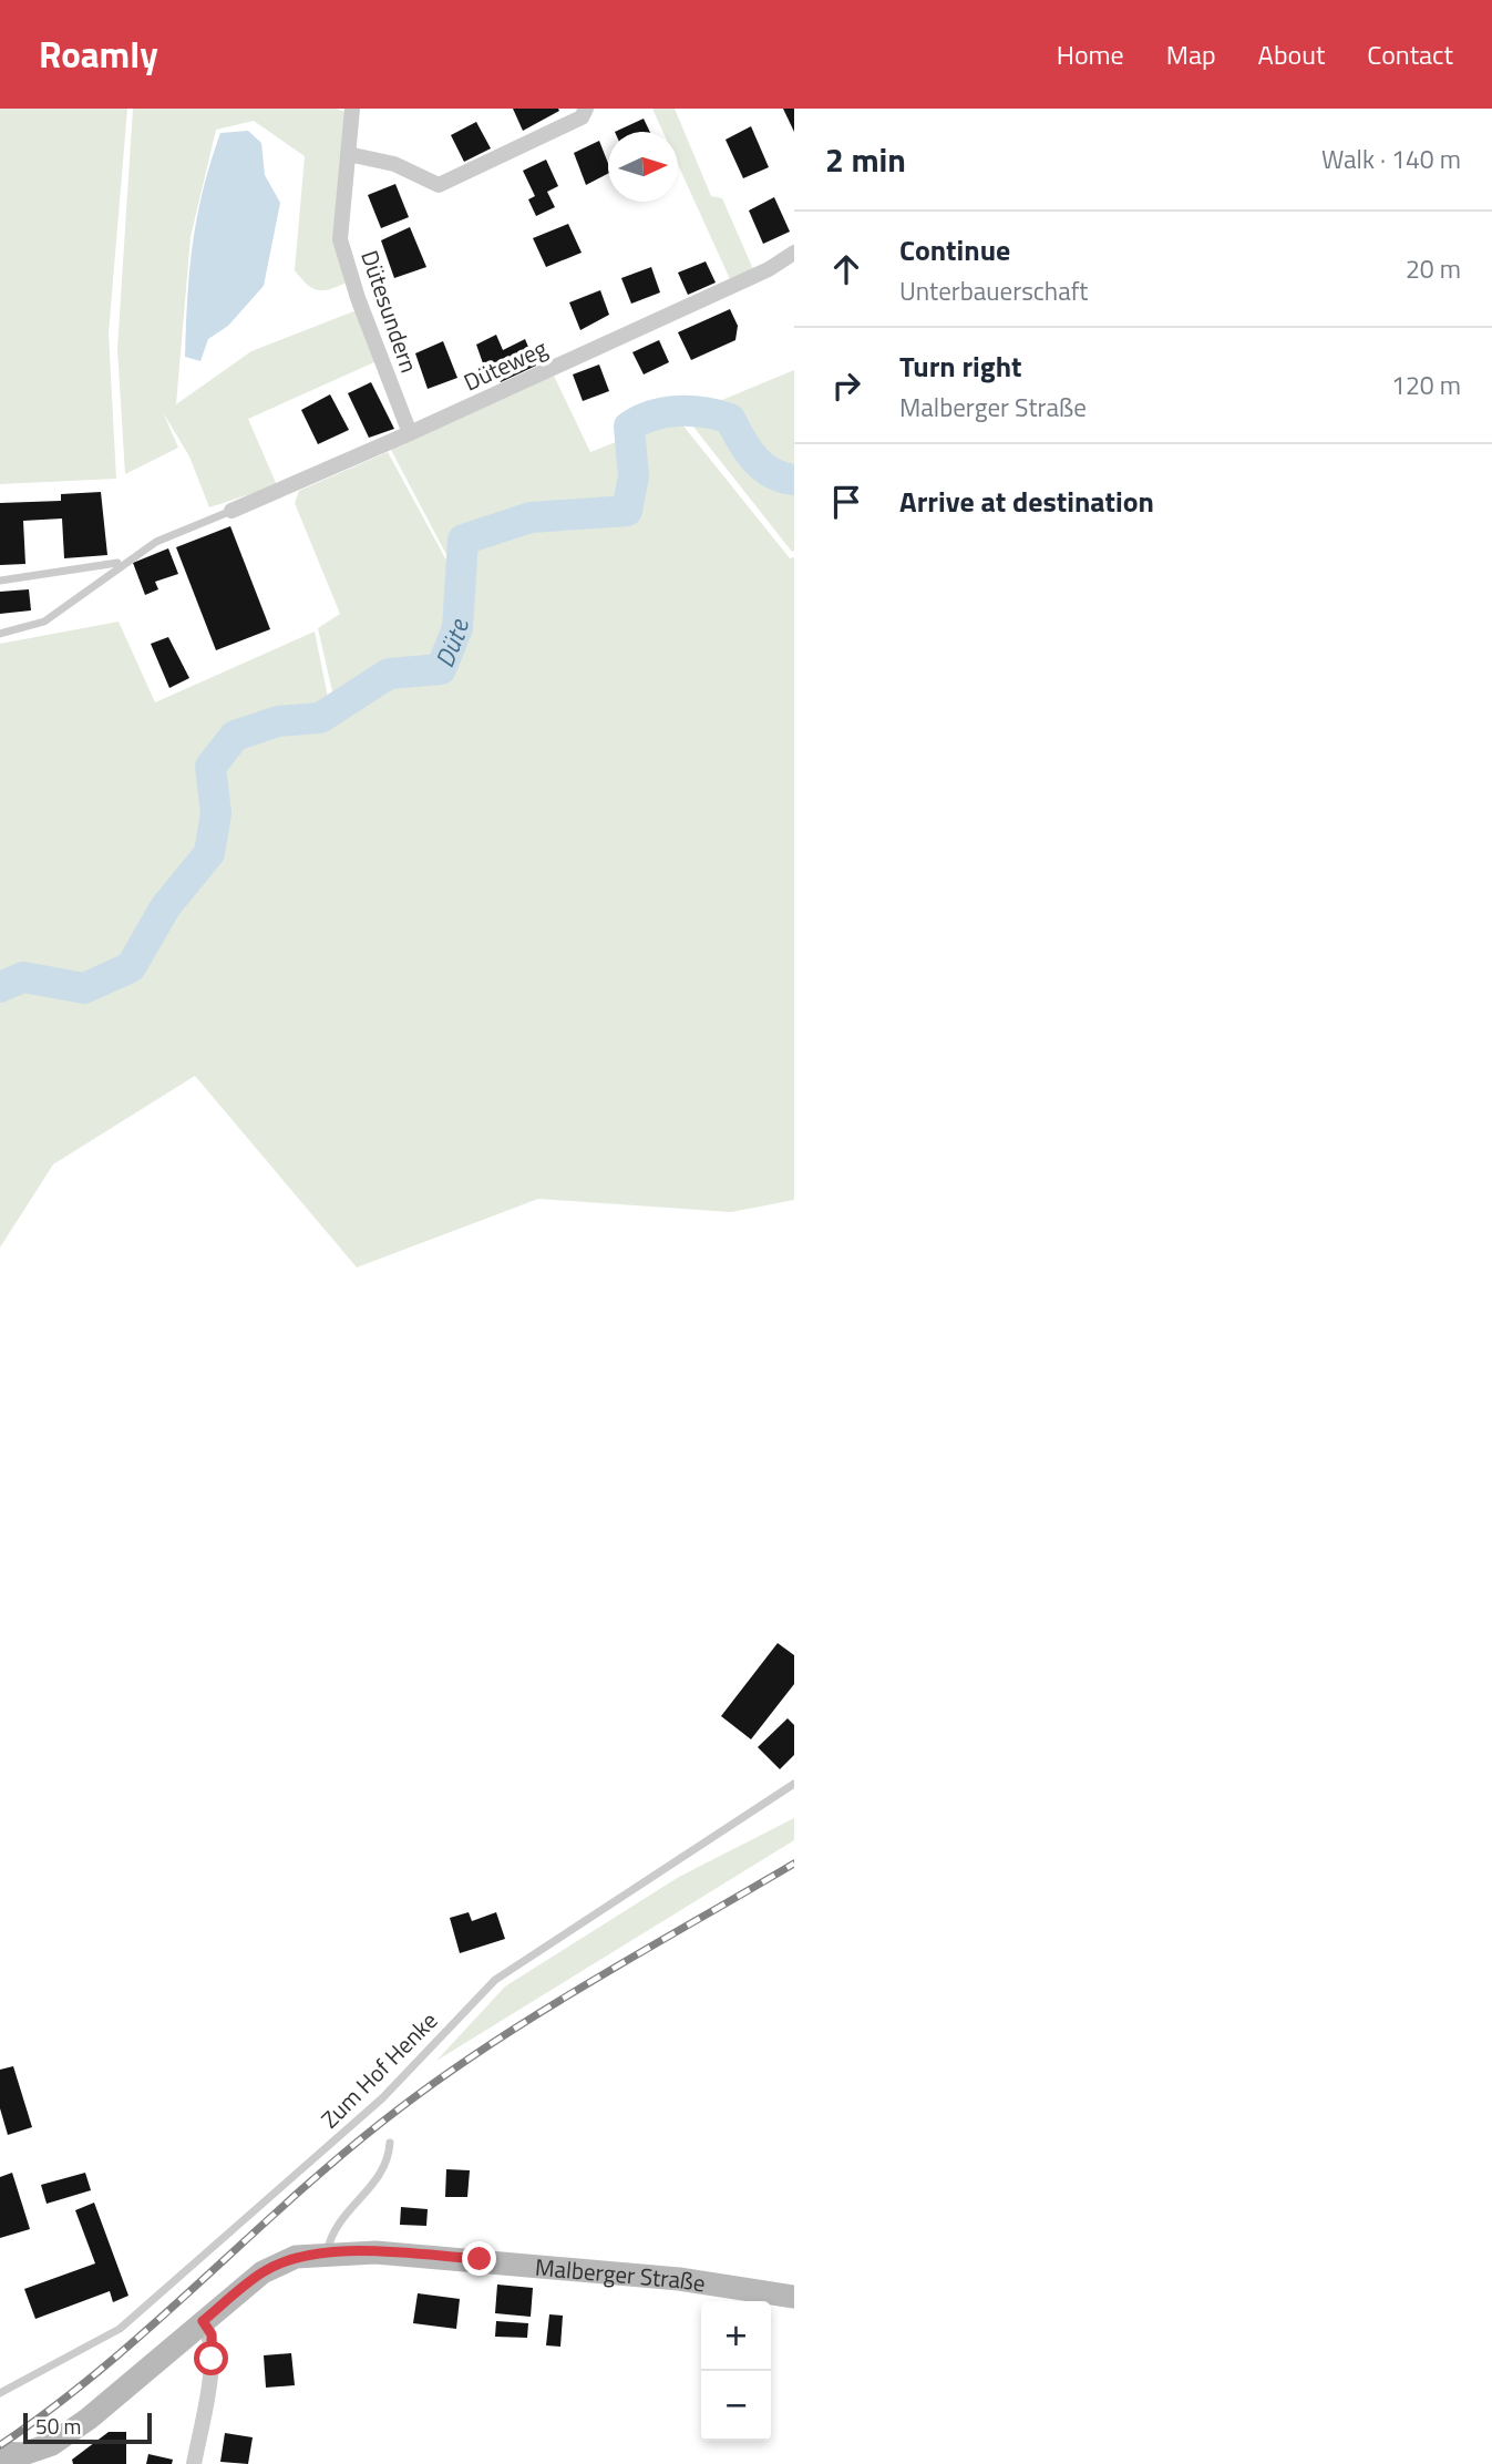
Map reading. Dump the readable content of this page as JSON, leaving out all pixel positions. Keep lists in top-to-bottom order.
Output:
{
  "streets": {
    "street": ["Dütesundern", "Düteweg", "Malberger Straße"],
    "lane": ["Zum Hof Henke"]
  },
  "crossings": [
    ["Dütesundern", "Düteweg"]
  ],
  "water": ["Düte"],
  "scale_bar": "50 m",
  "north": "right",
  "page": {
    "header": "Roamly",
    "nav": [
      "Home",
      "Map",
      "About",
      "Contact"
    ],
    "heading": ["2 min", "Walk · 140 m"],
    "list": [
      ["Continue", "Unterbauerschaft", "20 m"],
      ["Turn right", "Malberger Straße", "120 m"],
      "Arrive at destination"
    ],
    "map_buttons": ["+", "−"],
    "scale": "50 m"
  }
}
